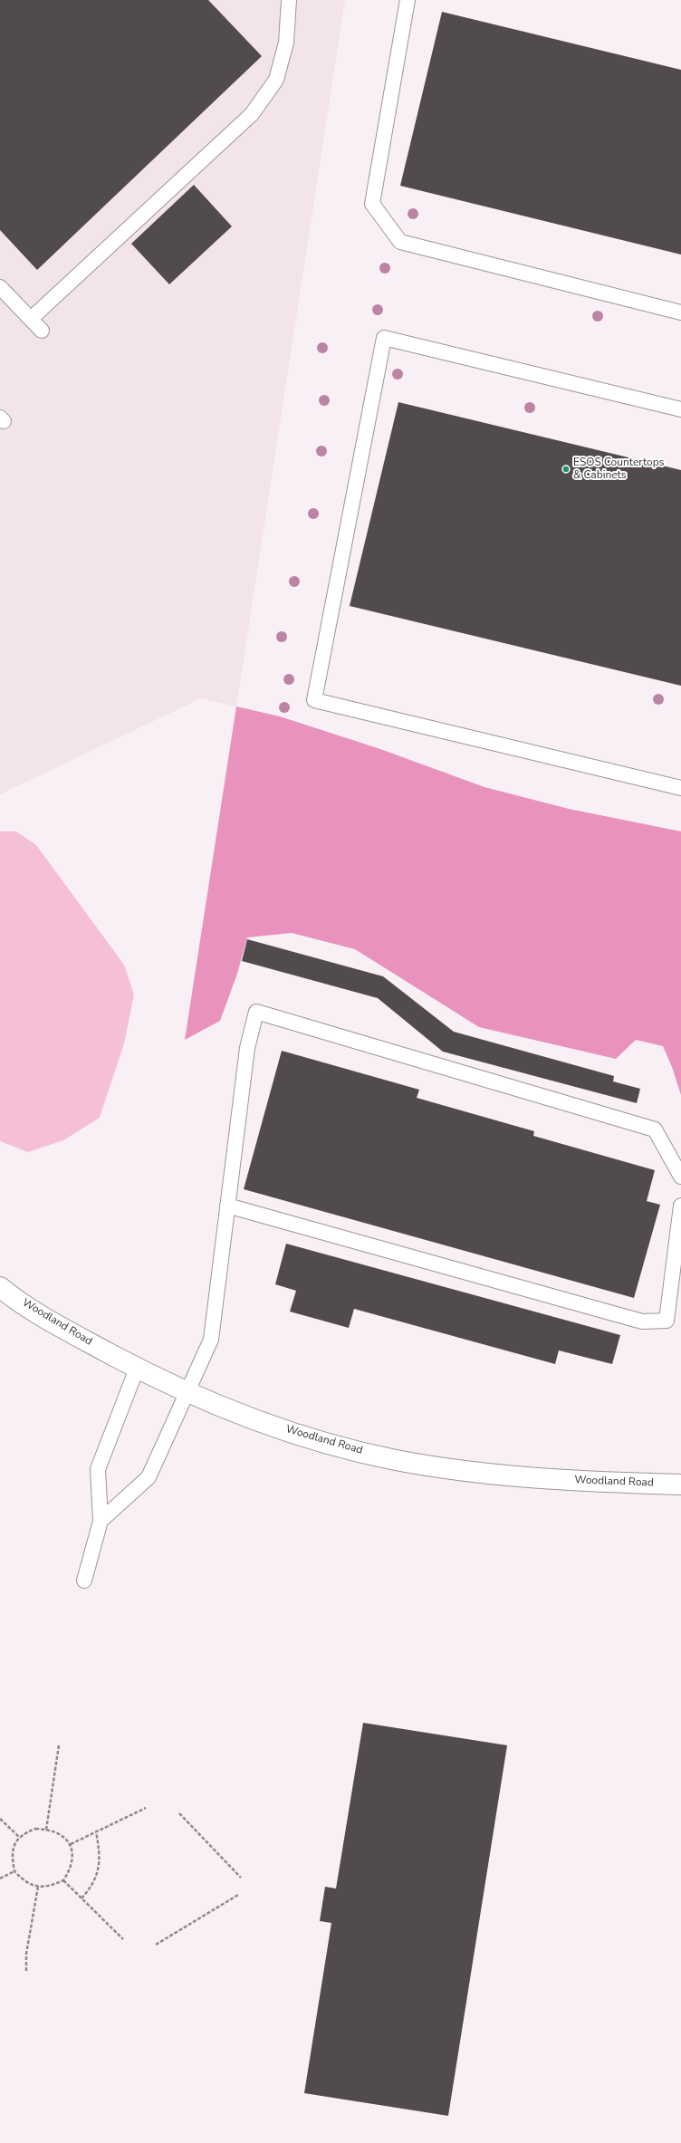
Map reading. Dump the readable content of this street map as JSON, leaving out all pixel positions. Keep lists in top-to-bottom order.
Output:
{
  "streets": {
    "street": ["Woodland Road"]
  },
  "places": ["ESOS Countertops & Cabinets"]
}
